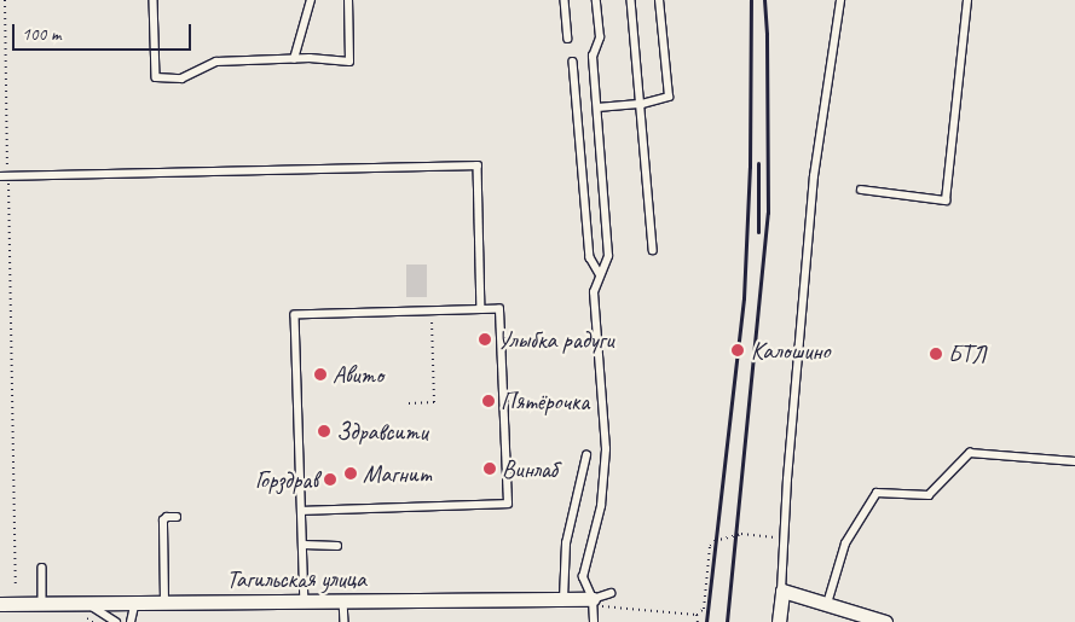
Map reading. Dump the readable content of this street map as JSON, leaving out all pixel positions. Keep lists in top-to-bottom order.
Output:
{
  "streets": {
    "street": ["Тагильская улица"]
  },
  "places": [
    "Улыбка радуги",
    "Калошино",
    "БТЛ",
    "Авито",
    "Пятёрочка",
    "Здравсити",
    "Винлаб",
    "Магнит",
    "Горздрав"
  ],
  "scale_bar": "100 m"
}
